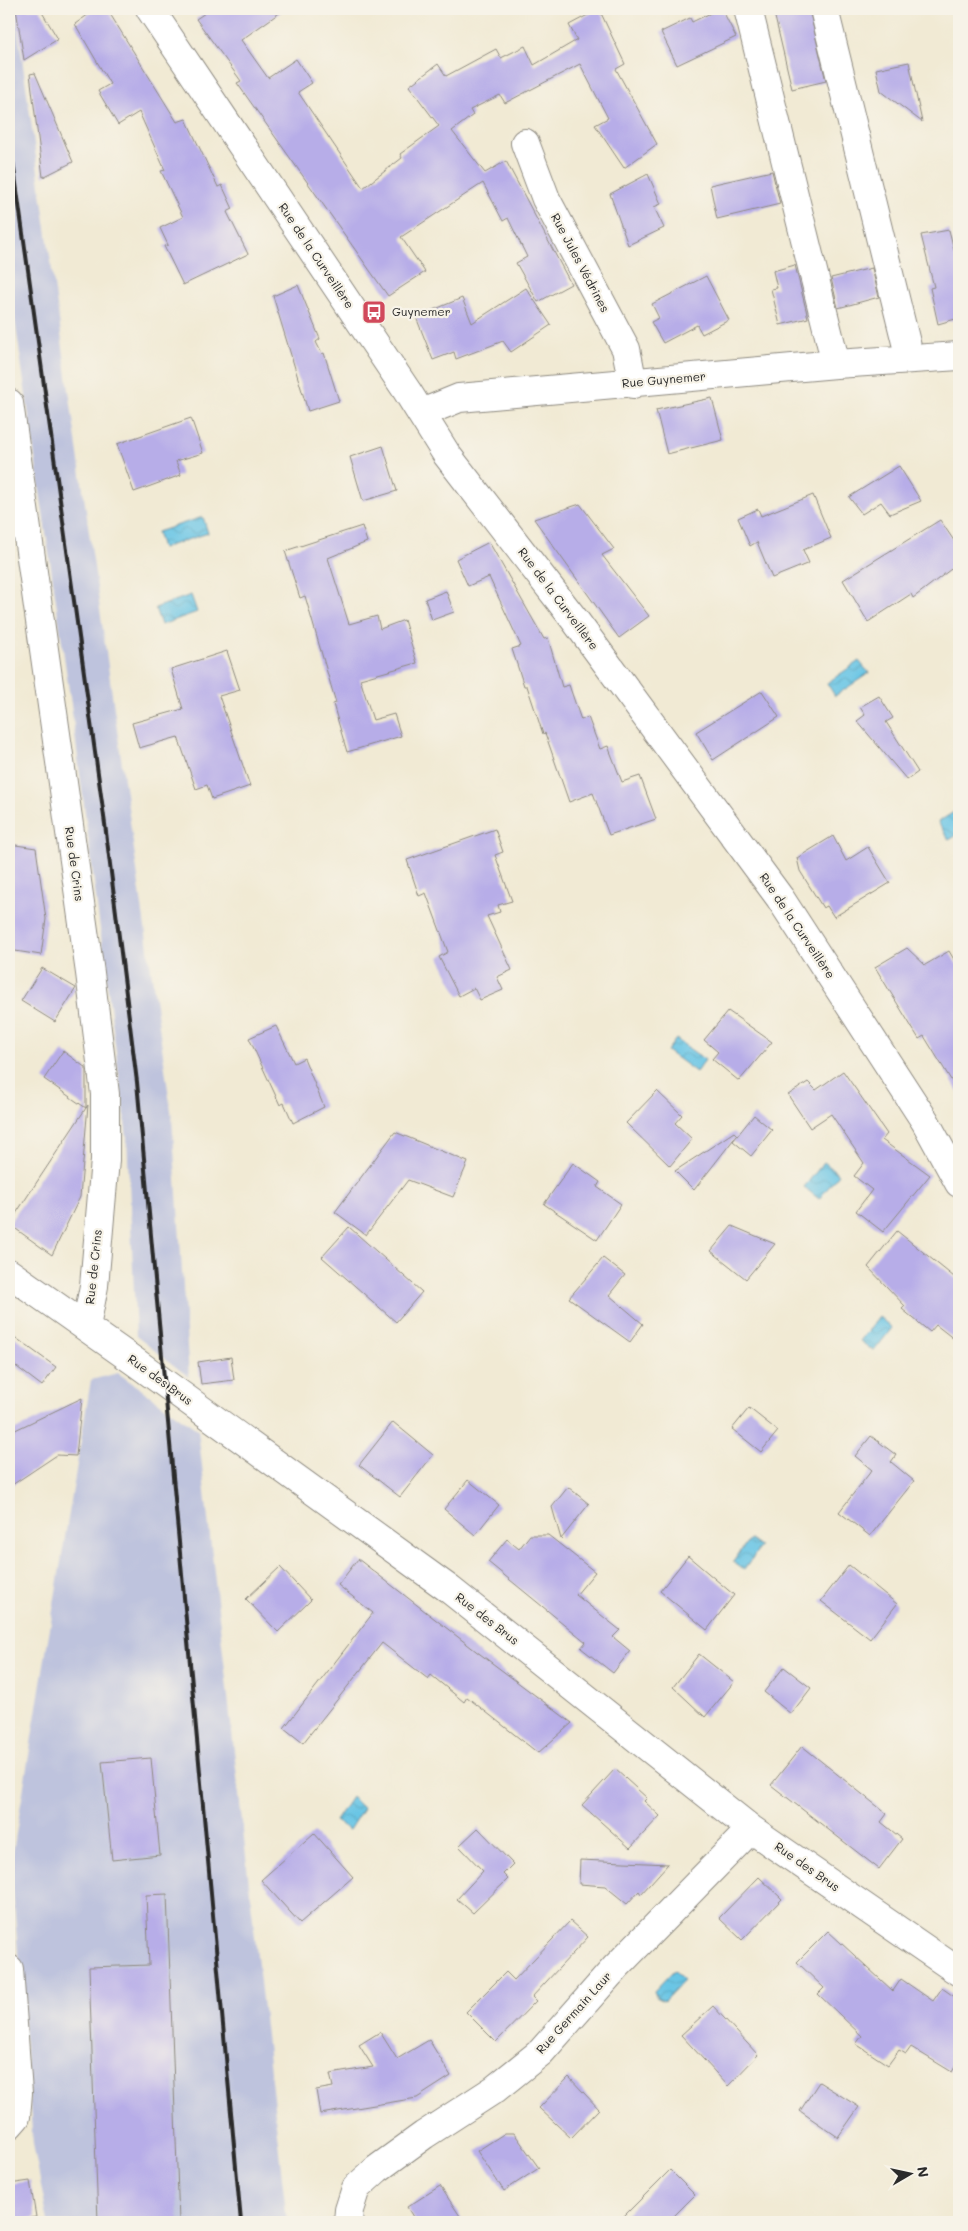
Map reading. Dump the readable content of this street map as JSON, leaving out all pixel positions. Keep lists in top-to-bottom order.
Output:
{
  "streets": {
    "street": [
      "Rue de la Curveillère",
      "Rue Jules Védrines",
      "Rue Guynemer",
      "Rue de Crins",
      "Rue des Brus",
      "Rue Germain Laur"
    ]
  },
  "crossings": [
    ["Rue de la Curveillère", "Rue Guynemer"],
    ["Rue Jules Védrines", "Rue Guynemer"],
    ["Rue de Crins", "Rue des Brus"],
    ["Rue des Brus", "Rue Germain Laur"]
  ],
  "places": {
    "bus stop": ["Guynemer"]
  },
  "north": "right"
}
